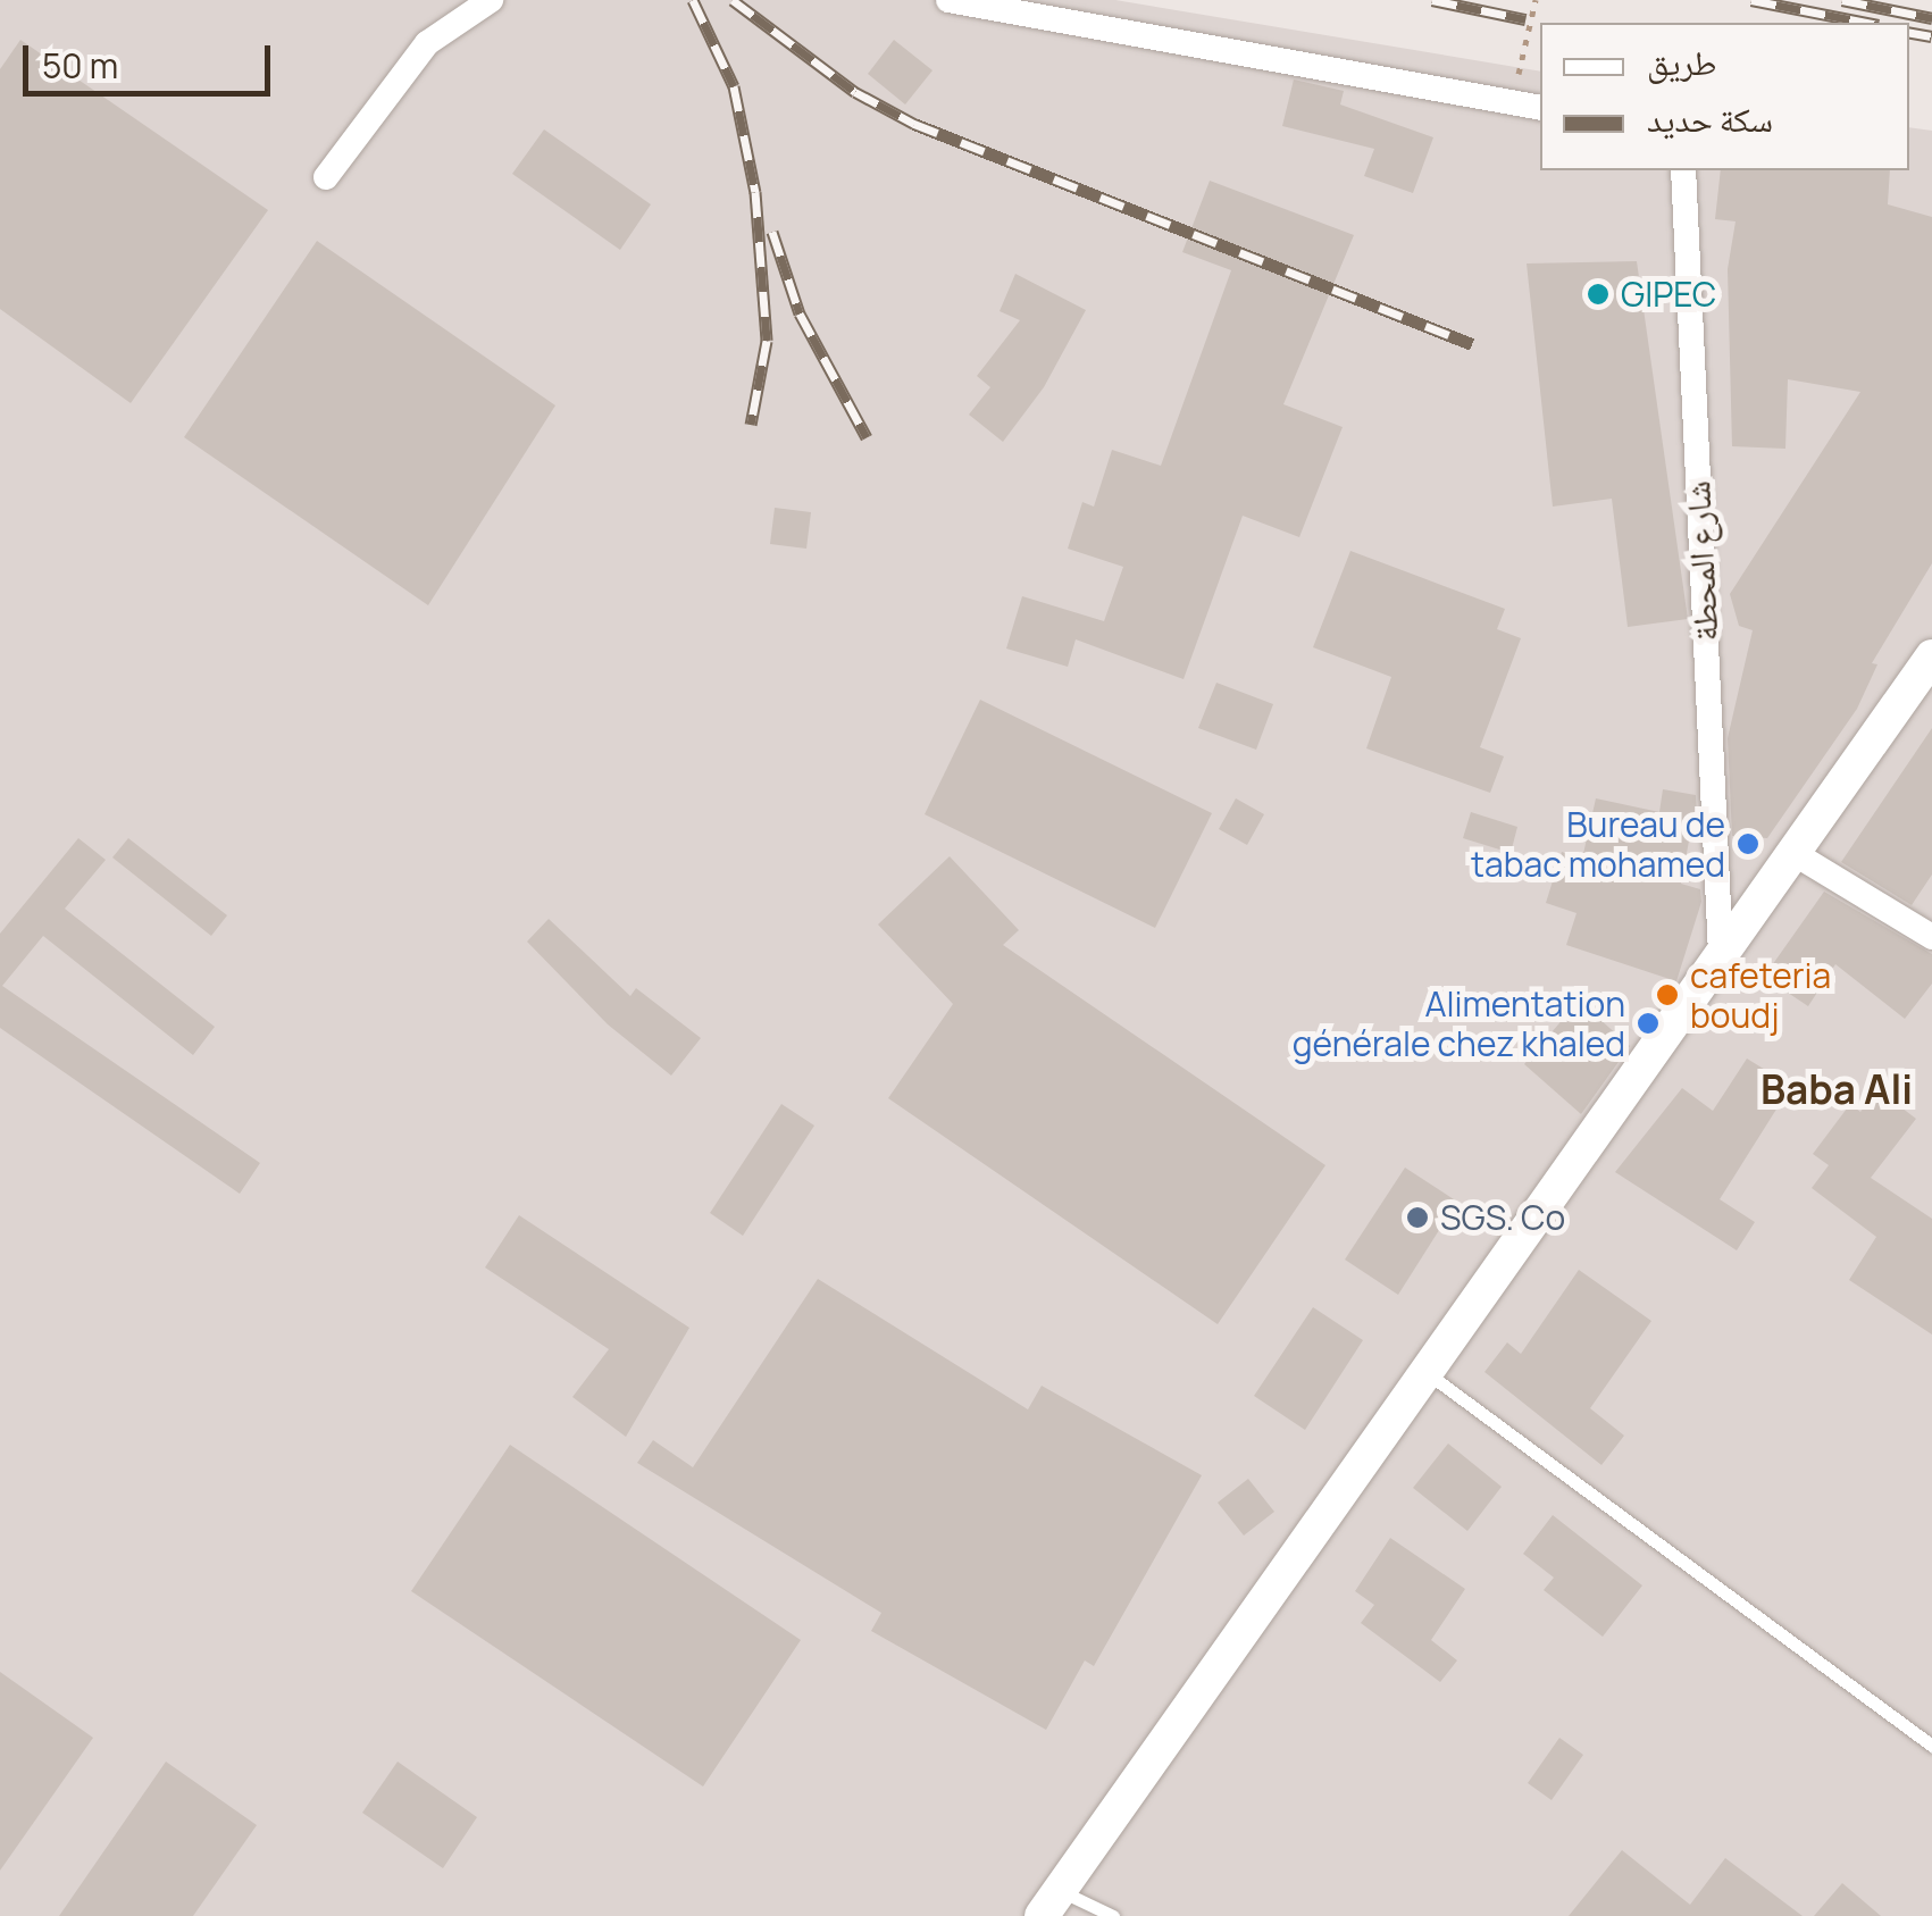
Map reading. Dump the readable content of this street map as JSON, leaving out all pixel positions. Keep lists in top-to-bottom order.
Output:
{
  "streets": {
    "street": ["شارع المحطة"]
  },
  "districts": ["Baba Ali"],
  "places": [
    "GIPEC",
    "Bureau de tabac mohamed",
    "cafeteria boudj",
    "Alimentation générale chez khaled",
    "SGS. Co"
  ],
  "legend": ["طريق", "سكة حديد"],
  "scale_bar": "50 m"
}
